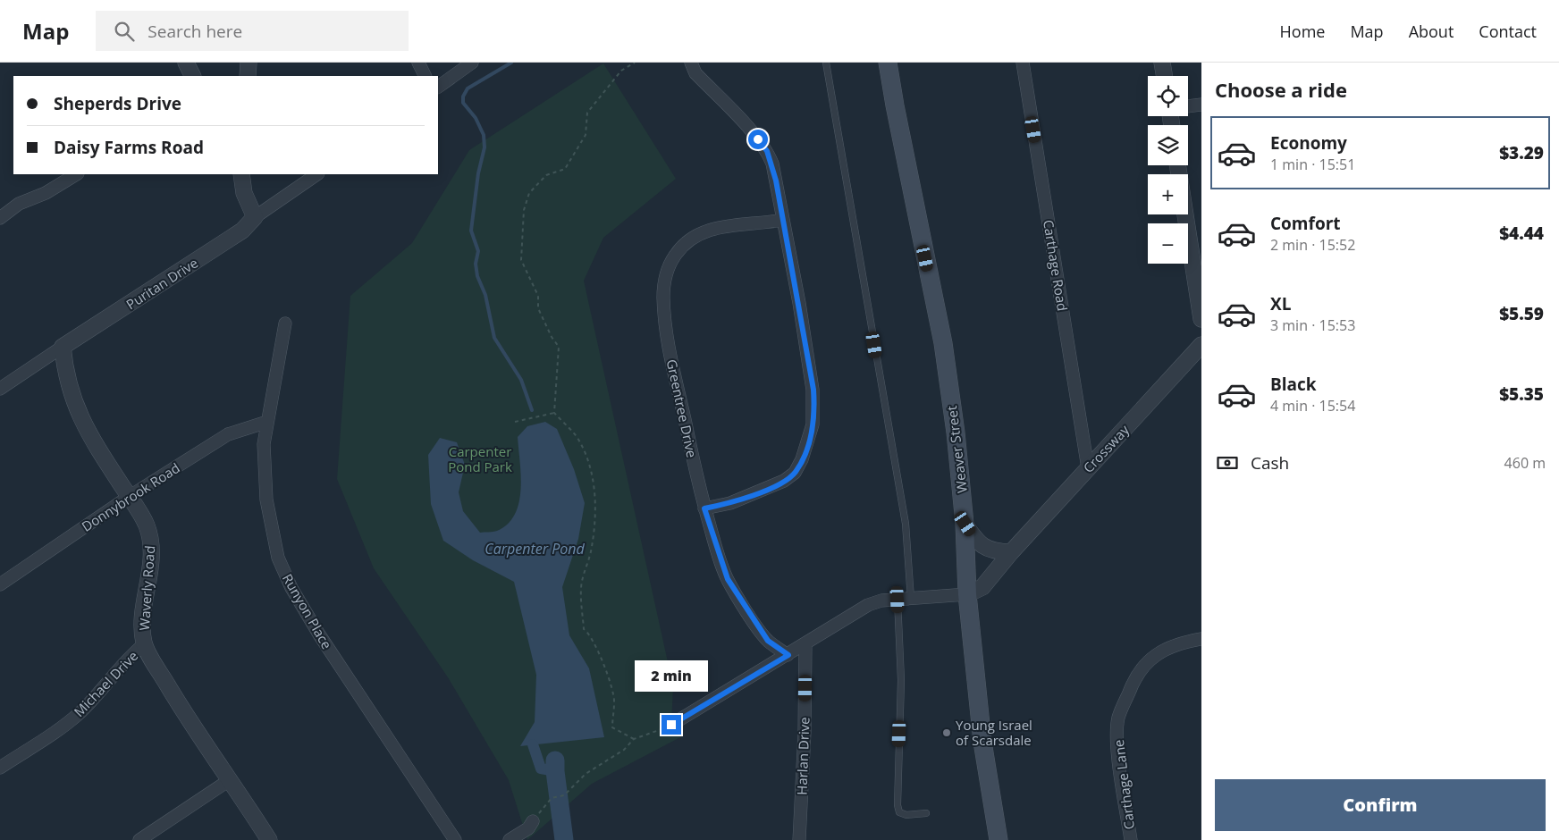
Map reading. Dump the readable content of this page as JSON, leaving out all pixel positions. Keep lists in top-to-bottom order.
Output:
{
  "streets": {
    "main road": ["Weaver Street"],
    "street": [
      "Carthage Road",
      "Puritan Drive",
      "Greentree Drive",
      "Crossway",
      "Donnybrook Road",
      "Waverly Road",
      "Runyon Place",
      "Michael Drive",
      "Harlan Drive",
      "Carthage Lane"
    ]
  },
  "crossings": [
    ["Carthage Road", "Crossway"],
    ["Puritan Drive", "Waverly Road"],
    ["Crossway", "Weaver Street"],
    ["Donnybrook Road", "Waverly Road"],
    ["Donnybrook Road", "Runyon Place"],
    ["Waverly Road", "Michael Drive"]
  ],
  "water": ["Carpenter Pond"],
  "parks": ["Carpenter Pond Park"],
  "places": ["Young Israel of Scarsdale"],
  "page": {
    "header": "Map",
    "search": "Search here",
    "nav": [
      "Home",
      "Map",
      "About",
      "Contact"
    ],
    "heading": "Choose a ride",
    "map_buttons": ["+", "−"],
    "banner": ["Sheperds Drive", "Daisy Farms Road"],
    "list": [
      {
        "name": "Economy",
        "note": "1 min · 15:51",
        "value": "$3.29"
      },
      {
        "name": "Comfort",
        "note": "2 min · 15:52",
        "value": "$4.44"
      },
      {
        "name": "XL",
        "note": "3 min · 15:53",
        "value": "$5.59"
      },
      {
        "name": "Black",
        "note": "4 min · 15:54",
        "value": "$5.35"
      }
    ],
    "pay": ["Cash", "460 m"],
    "bubble": "2 min",
    "buttons": "Confirm"
  }
}
